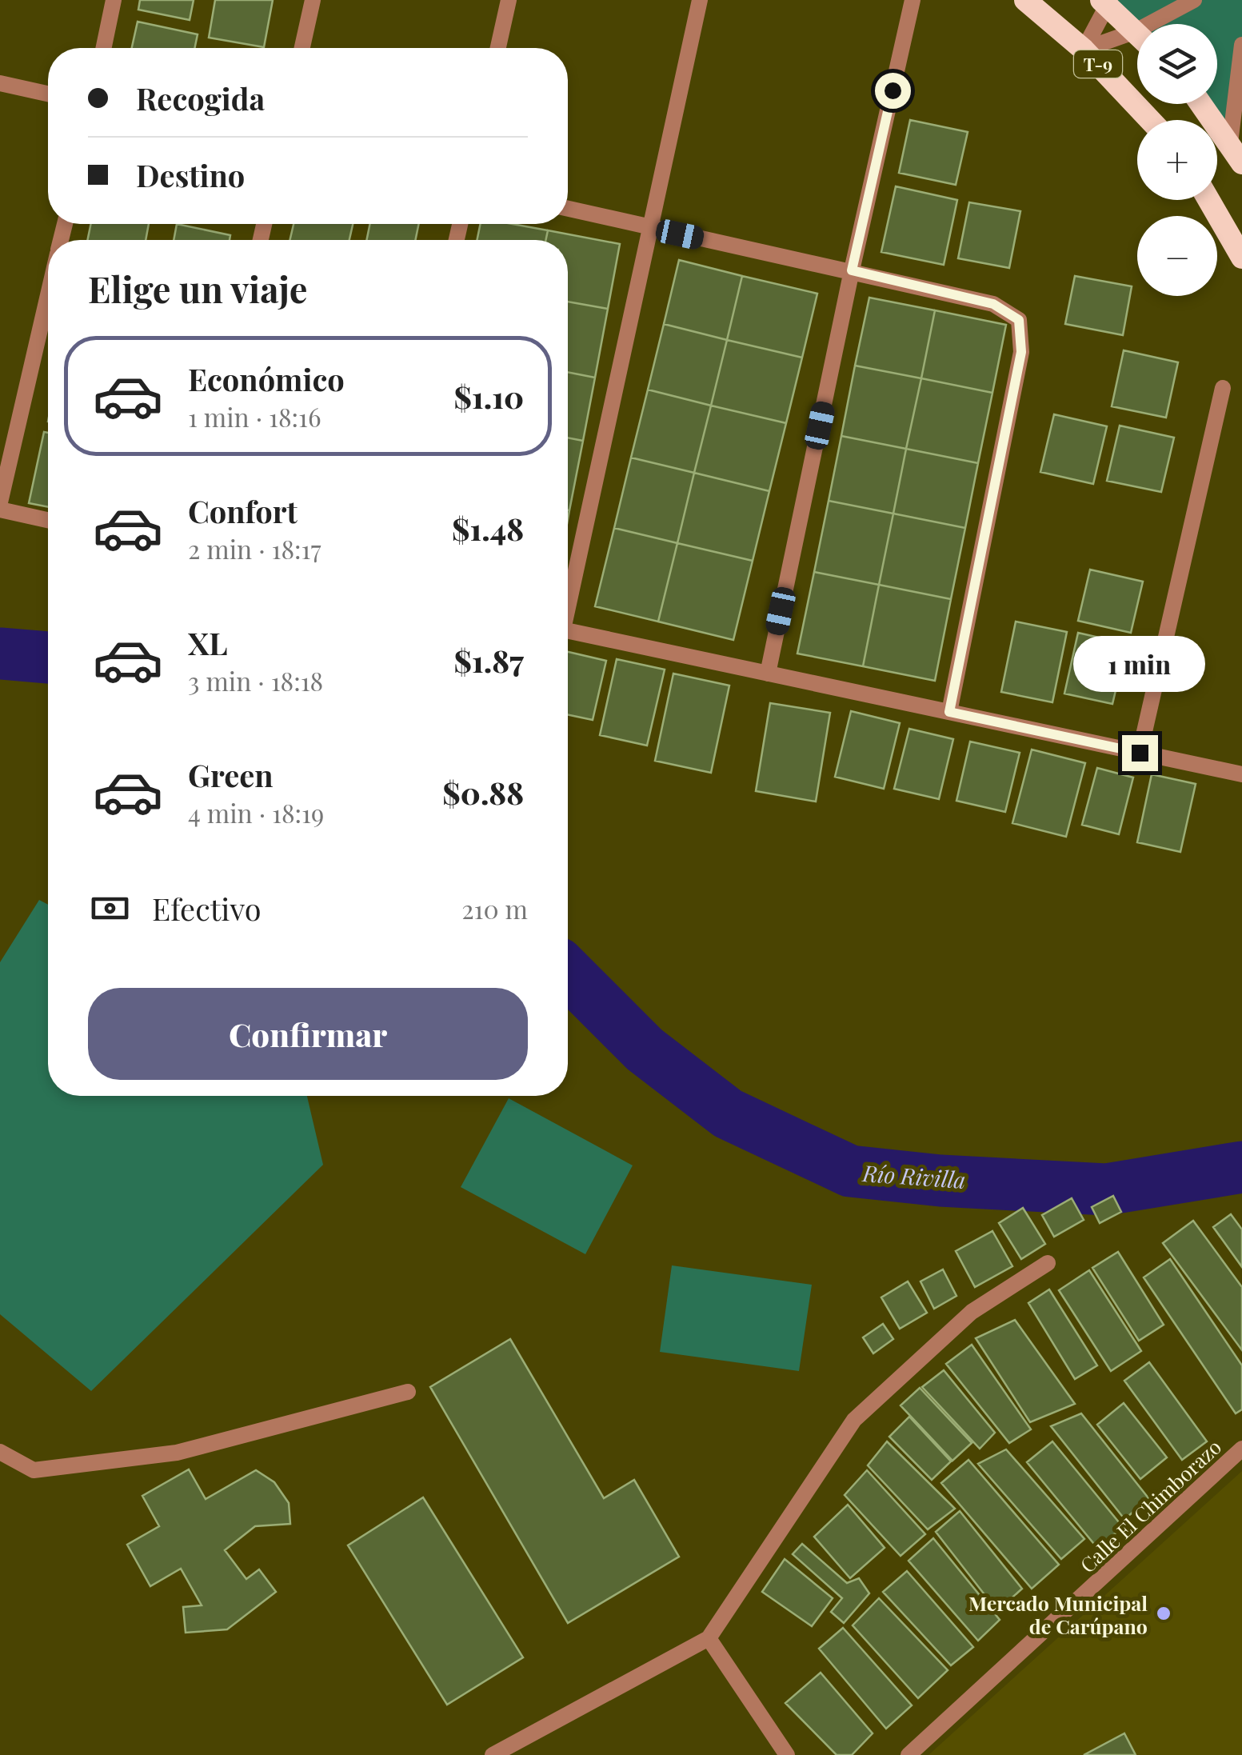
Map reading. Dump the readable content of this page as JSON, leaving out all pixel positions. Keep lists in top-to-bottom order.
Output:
{
  "streets": {
    "highway": ["T-9"],
    "street": ["Calle El Chimborazo"]
  },
  "water": ["Río Rivilla"],
  "places": ["Mercado Municipal de Carúpano"],
  "page": {
    "map_buttons": ["+", "−"],
    "banner": ["Recogida", "Destino"],
    "heading": "Elige un viaje",
    "list": [
      {
        "name": "Económico",
        "note": "1 min · 18:16",
        "value": "$1.10"
      },
      {
        "name": "Confort",
        "note": "2 min · 18:17",
        "value": "$1.48"
      },
      {
        "name": "XL",
        "note": "3 min · 18:18",
        "value": "$1.87"
      },
      {
        "name": "Green",
        "note": "4 min · 18:19",
        "value": "$0.88"
      }
    ],
    "bubble": "1 min",
    "pay": ["Efectivo", "210 m"],
    "buttons": "Confirmar"
  }
}
